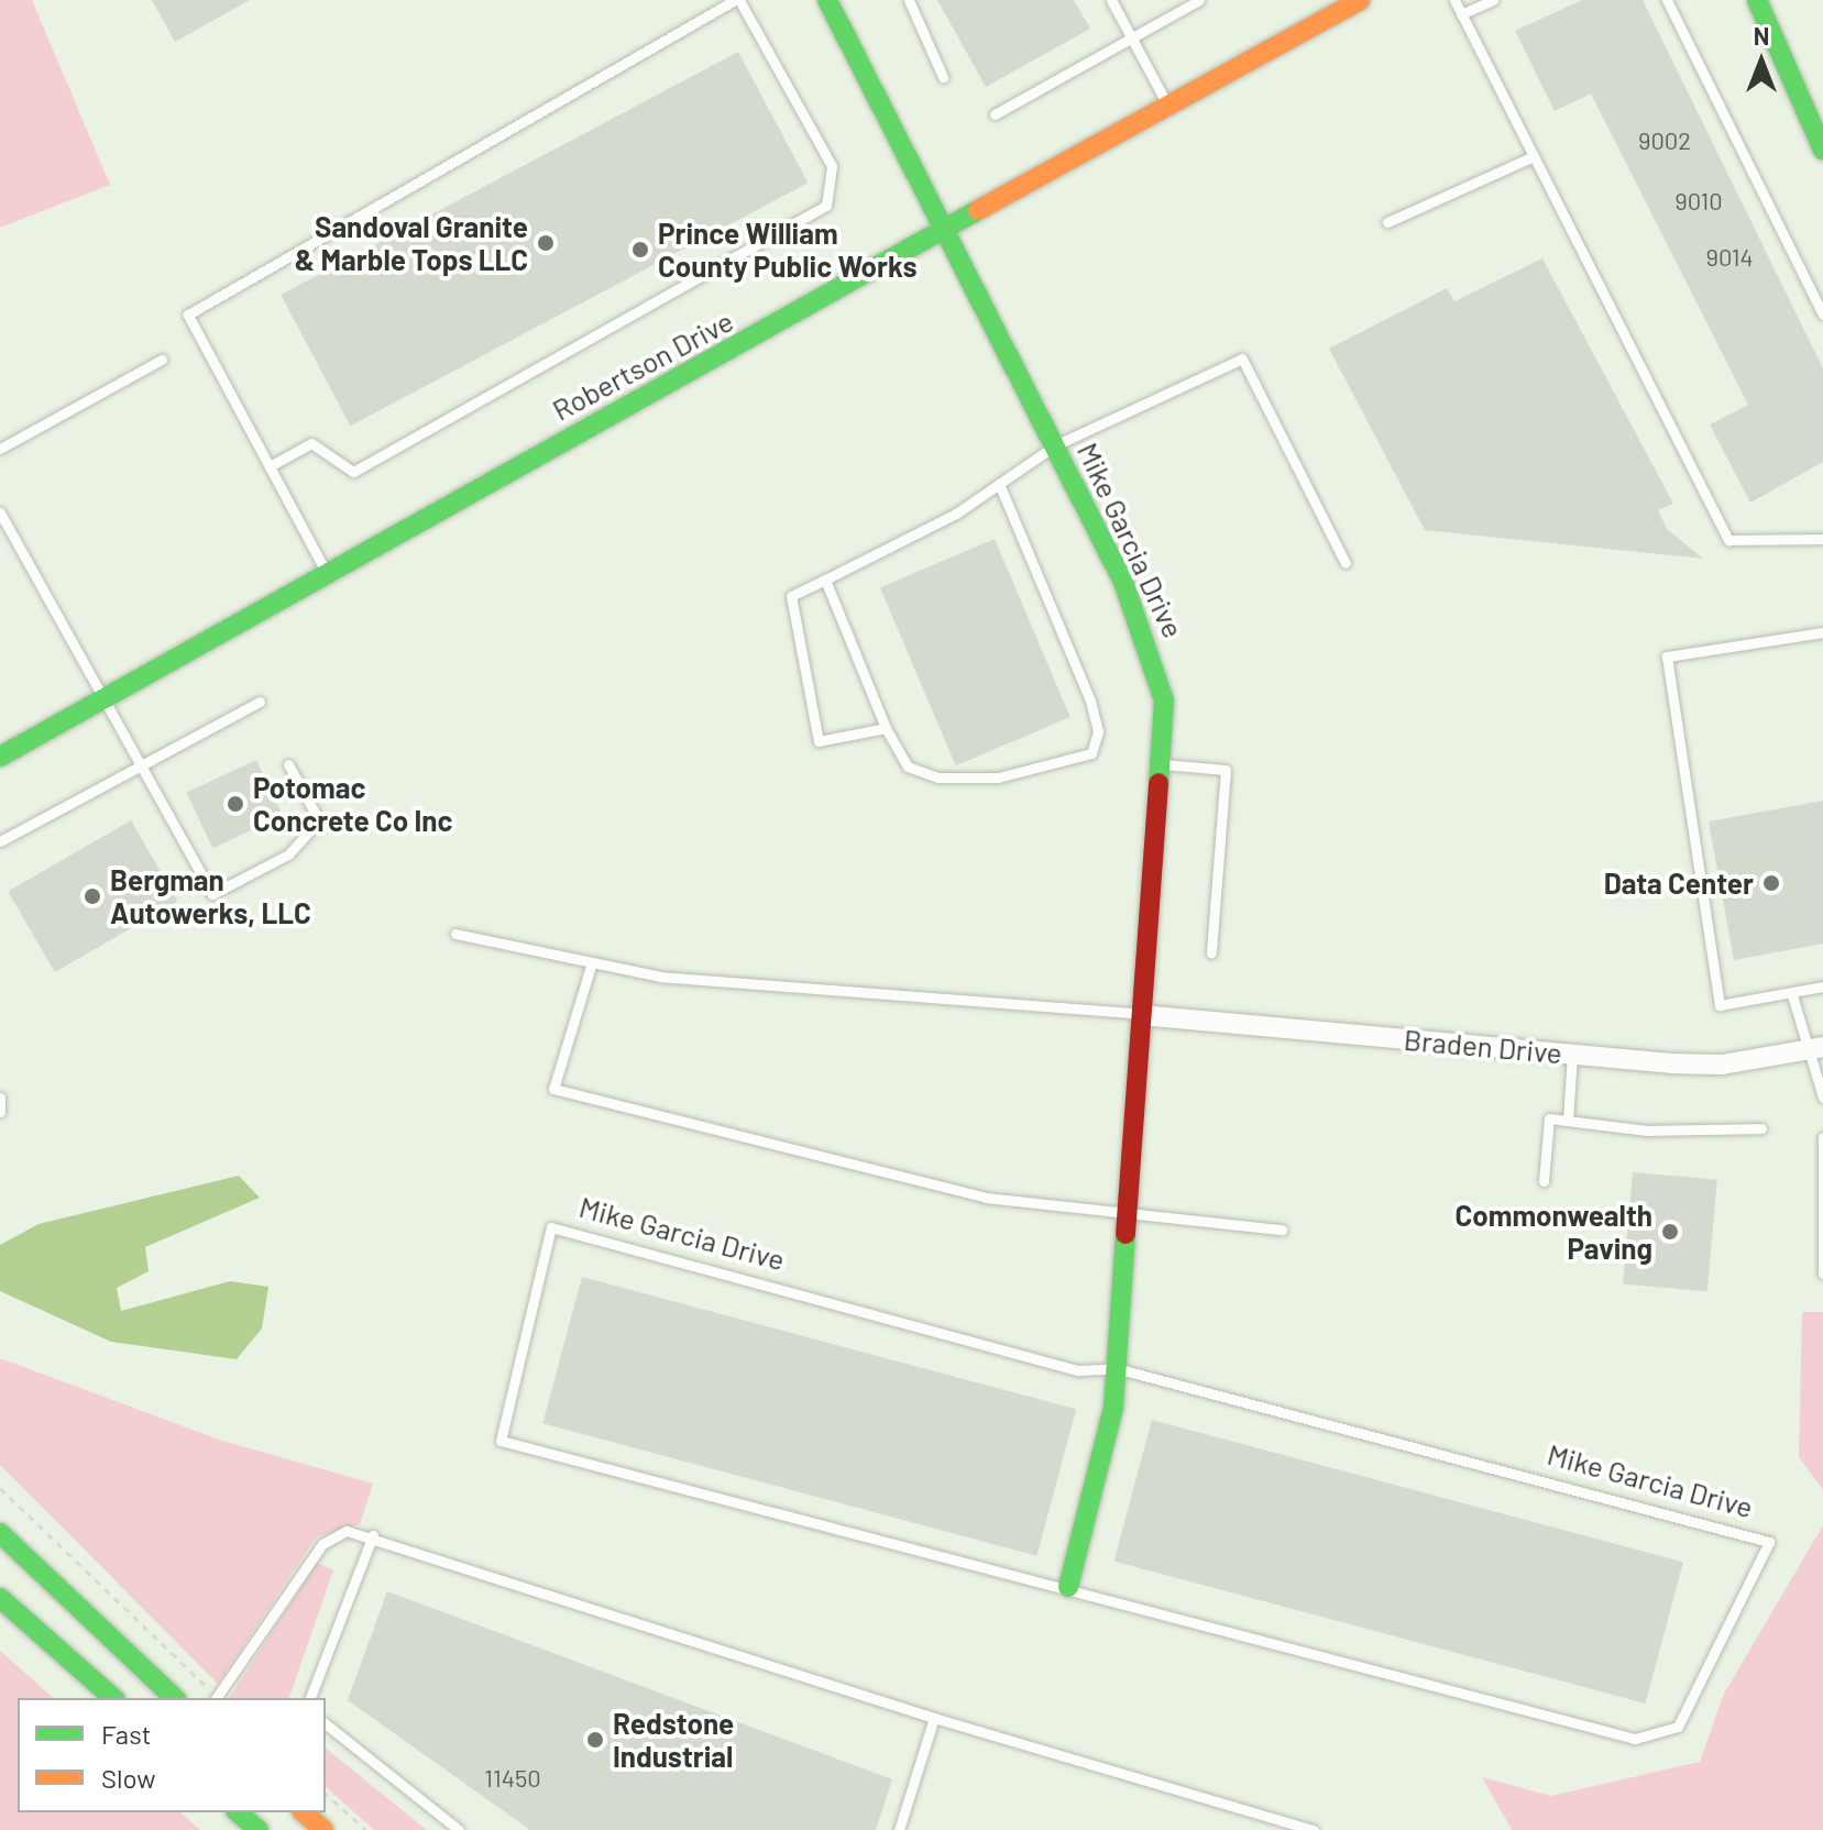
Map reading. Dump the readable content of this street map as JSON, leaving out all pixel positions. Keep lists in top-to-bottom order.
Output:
{
  "streets": {
    "street": ["Robertson Drive", "Mike Garcia Drive", "Braden Drive"]
  },
  "crossings": [
    ["Robertson Drive", "Mike Garcia Drive"],
    ["Mike Garcia Drive", "Braden Drive"]
  ],
  "places": [
    "Sandoval Granite & Marble Tops LLC",
    "Prince William County Public Works",
    "Potomac Concrete Co Inc",
    "Data Center",
    "Bergman Autowerks, LLC",
    "Commonwealth Paving",
    "Redstone Industrial"
  ],
  "house_numbers": [
    "9002",
    "9010",
    "9014",
    "11450"
  ],
  "legend": ["Fast", "Slow"],
  "north": "top"
}
